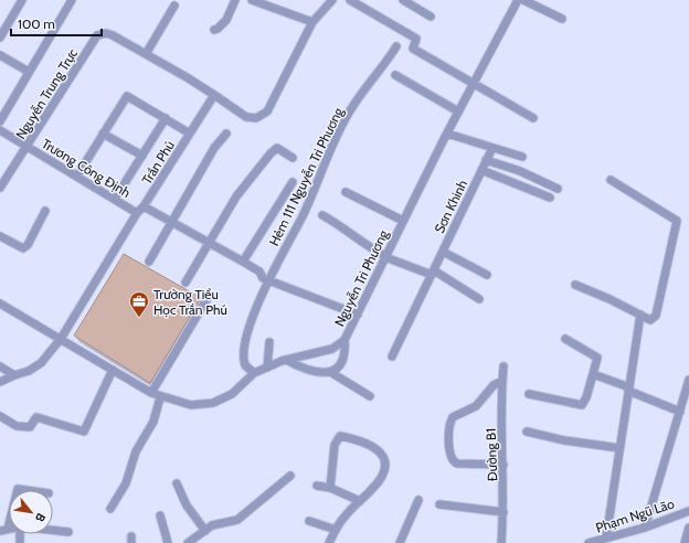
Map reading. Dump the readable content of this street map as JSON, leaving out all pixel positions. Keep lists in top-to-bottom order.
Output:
{
  "streets": {
    "street": [
      "Nguyễn Trung Trực",
      "Trần Phú",
      "Trương Công Định",
      "Hẻm 111 Nguyễn Tri Phương",
      "Sơn Khinh",
      "Nguyễn Tri Phương",
      "Đường B1",
      "Phạm Ngũ Lão"
    ]
  },
  "crossings": [
    ["Nguyễn Trung Trực", "Trương Công Định"],
    ["Trần Phú", "Trương Công Định"],
    ["Trần Phú", "Nguyễn Tri Phương"],
    ["Trương Công Định", "Hẻm 111 Nguyễn Tri Phương"],
    ["Trương Công Định", "Nguyễn Tri Phương"],
    ["Hẻm 111 Nguyễn Tri Phương", "Nguyễn Tri Phương"]
  ],
  "places": {
    "office": ["Trường Tiểu Học Trần Phú"]
  },
  "scale_bar": "100 m",
  "north": "bottom right"
}
